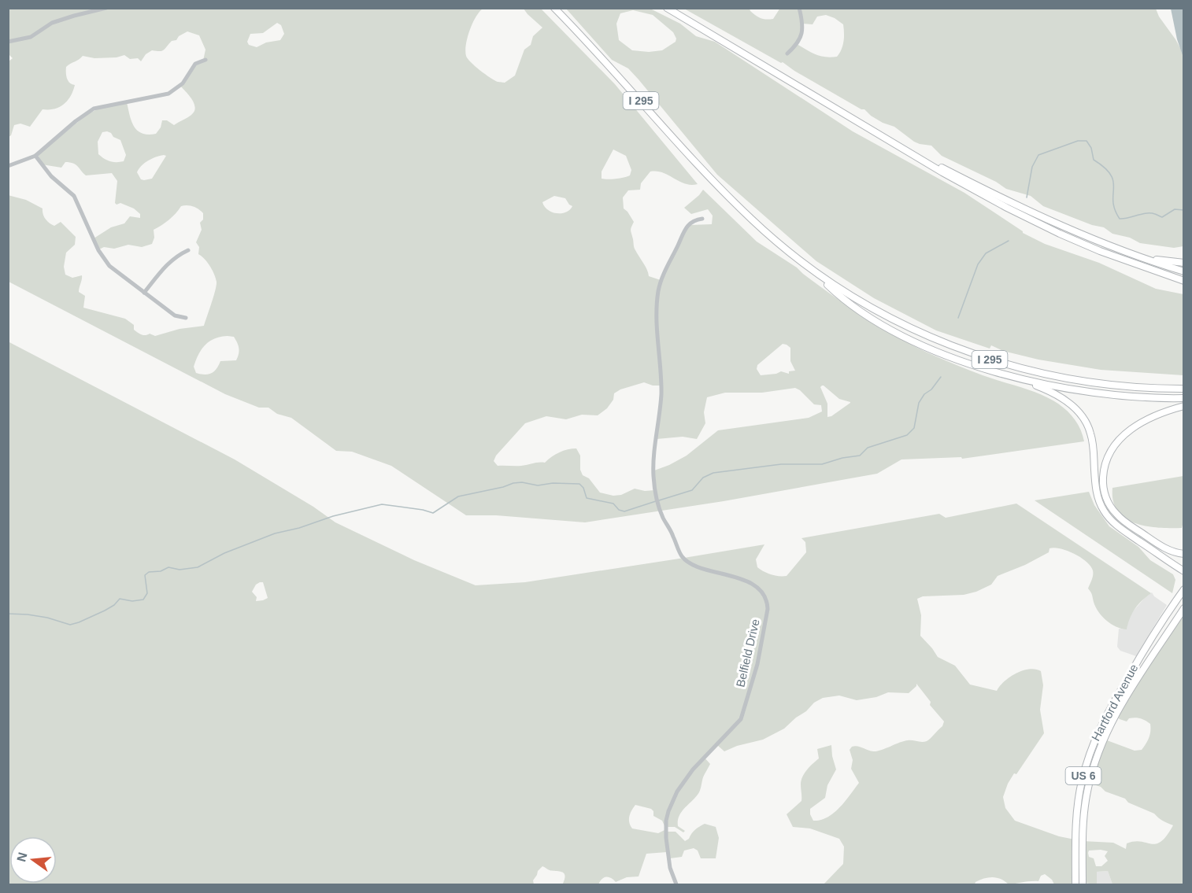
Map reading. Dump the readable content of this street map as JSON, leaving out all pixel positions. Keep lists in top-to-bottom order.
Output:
{
  "streets": {
    "highway": ["I 295", "Hartford Avenue", "US 6"],
    "street": ["Belfield Drive"]
  },
  "north": "left"
}
